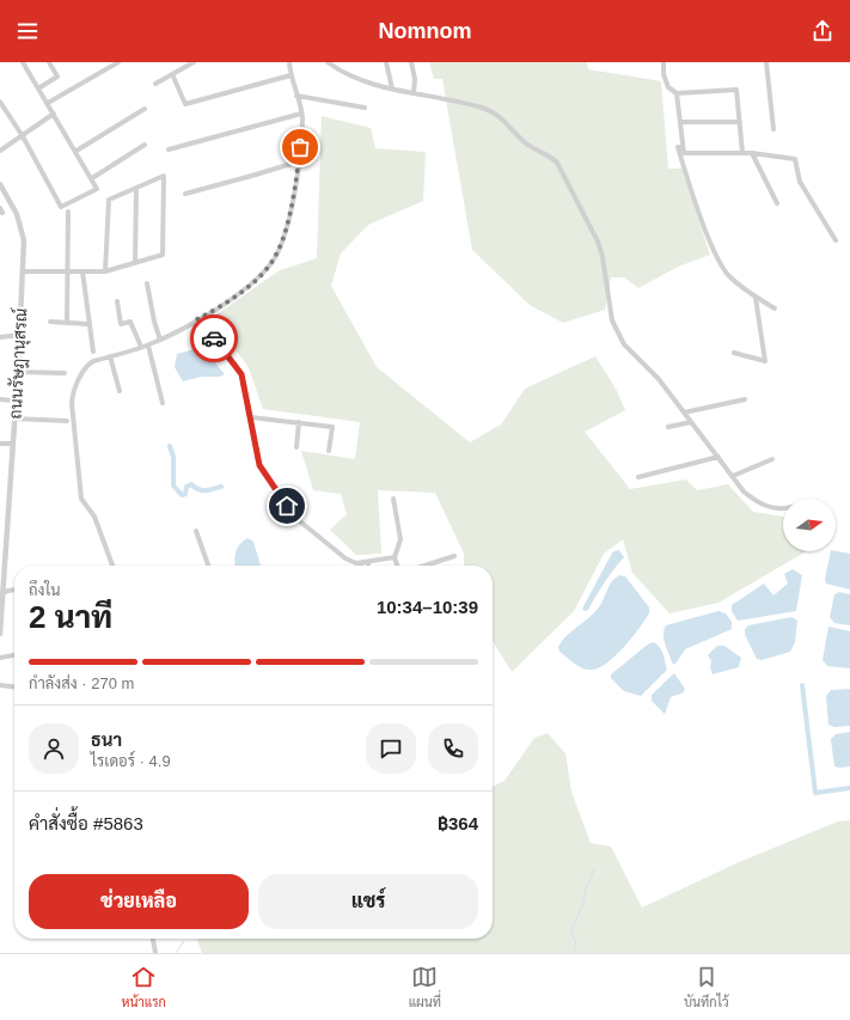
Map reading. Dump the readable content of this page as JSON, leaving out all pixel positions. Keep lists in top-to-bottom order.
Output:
{
  "streets": {
    "street": ["ถนนรัษฎานุสรณ์"]
  },
  "north": "right",
  "page": {
    "header": "Nomnom",
    "heading": ["2 นาที", "ถึงใน", "10:34–10:39"],
    "panel": [
      "ธนา",
      "ไรเดอร์ · 4.9",
      "คำสั่งซื้อ #5863",
      "฿364"
    ],
    "bar": "กำลังส่ง · 270 m",
    "buttons": ["ช่วยเหลือ", "แชร์"],
    "tabs": ["หน้าแรก", "แผนที่", "บันทึกไว้"]
  }
}
